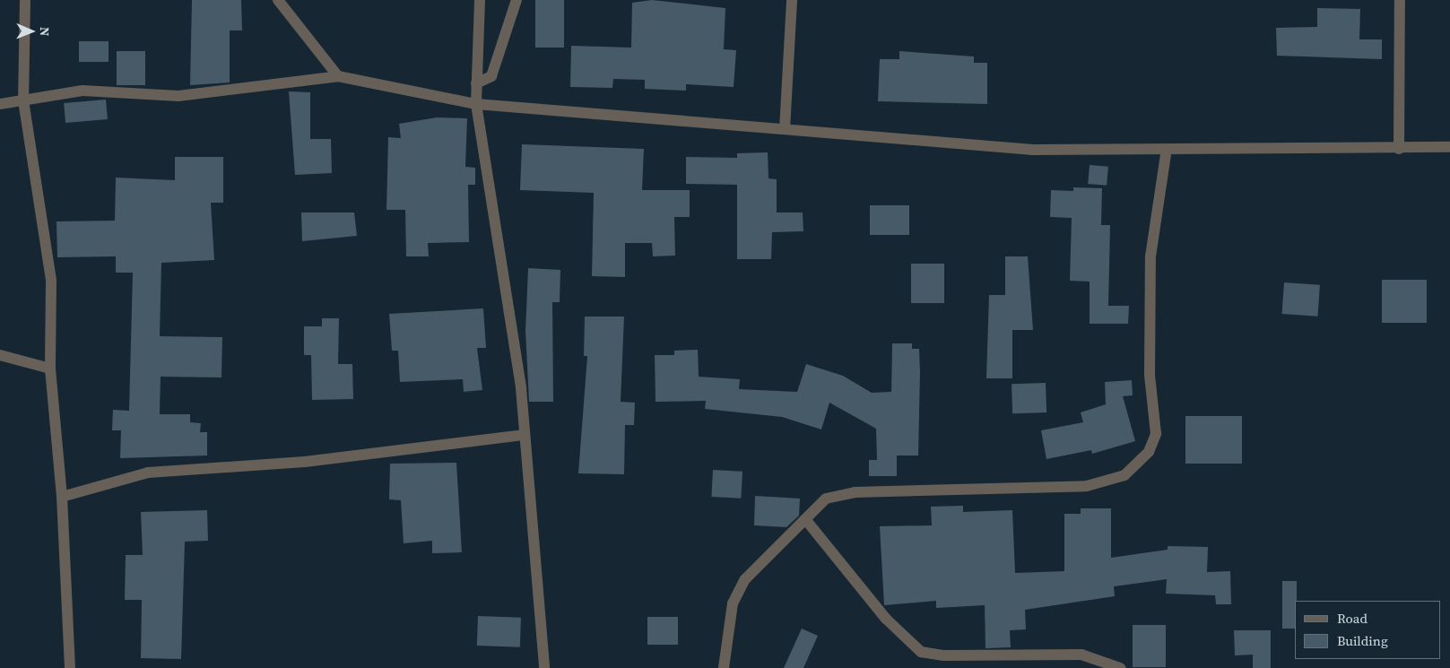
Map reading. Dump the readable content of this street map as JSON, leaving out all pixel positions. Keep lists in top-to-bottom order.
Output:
{
  "legend": ["Road", "Building"],
  "north": "right"
}
